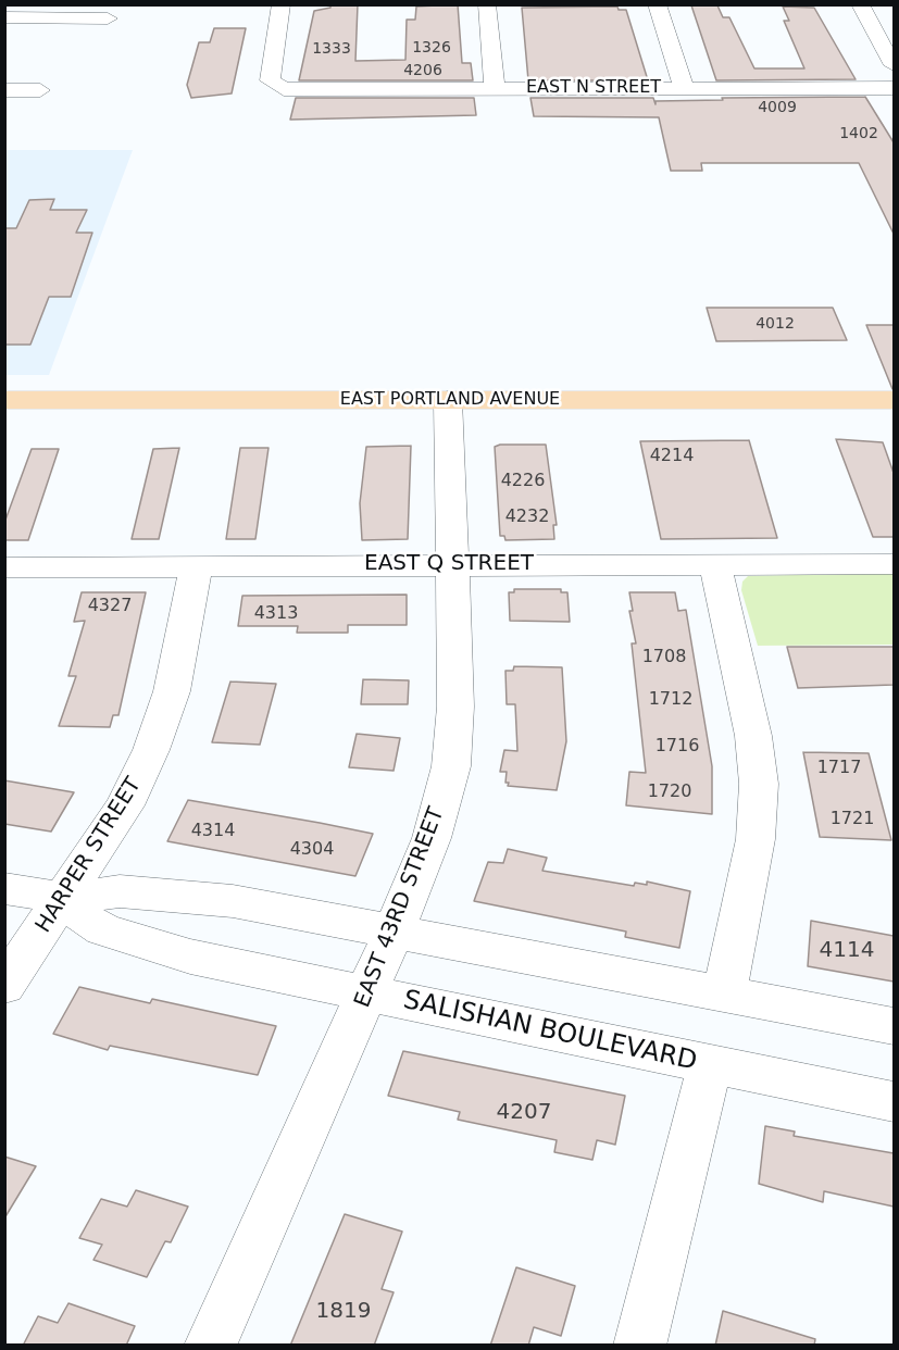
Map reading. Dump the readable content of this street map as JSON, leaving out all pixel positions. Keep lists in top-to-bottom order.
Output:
{
  "streets": {
    "main road": ["EAST PORTLAND AVENUE"],
    "street": [
      "EAST N STREET",
      "EAST Q STREET",
      "HARPER STREET",
      "EAST 43RD STREET",
      "SALISHAN BOULEVARD"
    ]
  },
  "crossings": [
    ["EAST PORTLAND AVENUE", "EAST 43RD STREET"],
    ["EAST Q STREET", "HARPER STREET"],
    ["EAST Q STREET", "EAST 43RD STREET"],
    ["HARPER STREET", "SALISHAN BOULEVARD"],
    ["EAST 43RD STREET", "SALISHAN BOULEVARD"]
  ],
  "house_numbers": [
    "1326",
    "1333",
    "4206",
    "4009",
    "1402",
    "4012",
    "4214",
    "4226",
    "4232",
    "4327",
    "4313",
    "1708",
    "1712",
    "1716",
    "1717",
    "1720",
    "1721",
    "4314",
    "4304",
    "4114",
    "4207",
    "1819"
  ]
}
